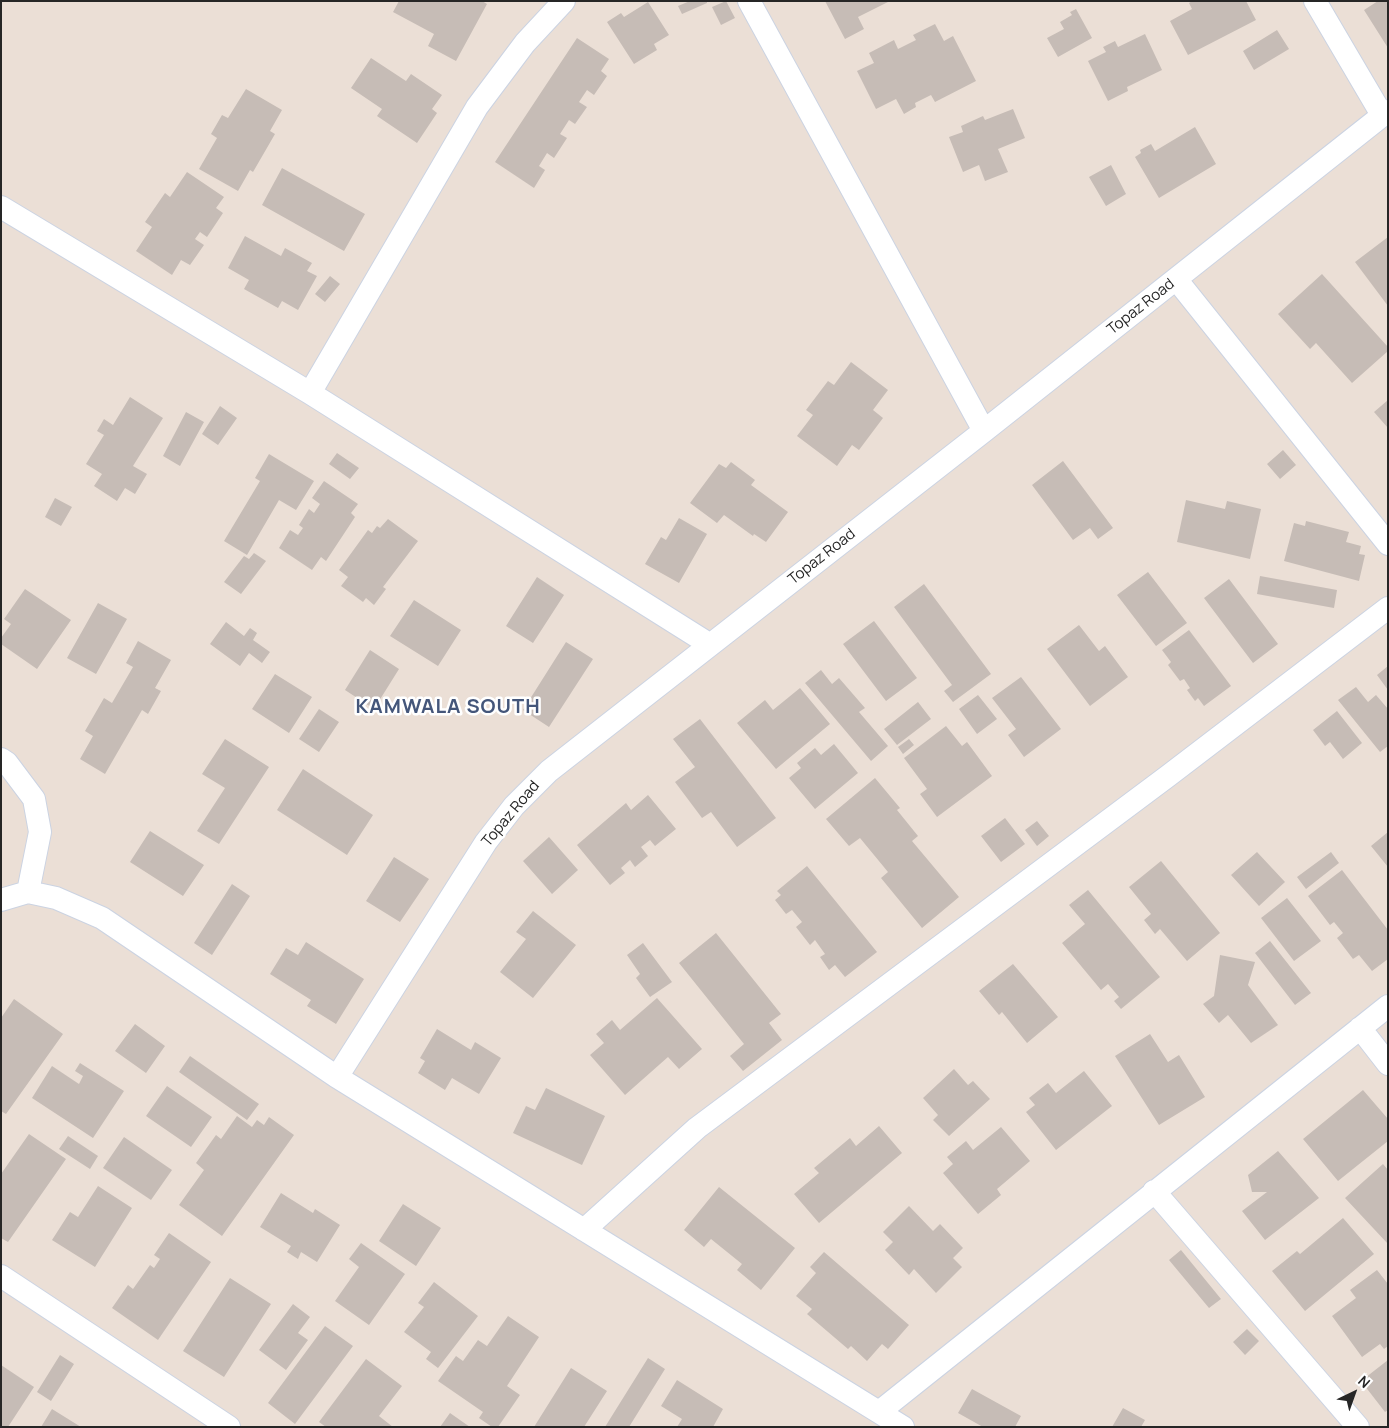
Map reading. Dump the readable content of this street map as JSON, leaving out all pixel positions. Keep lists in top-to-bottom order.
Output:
{
  "streets": {
    "street": ["Topaz Road"]
  },
  "districts": ["KAMWALA SOUTH"],
  "north": "top right"
}
